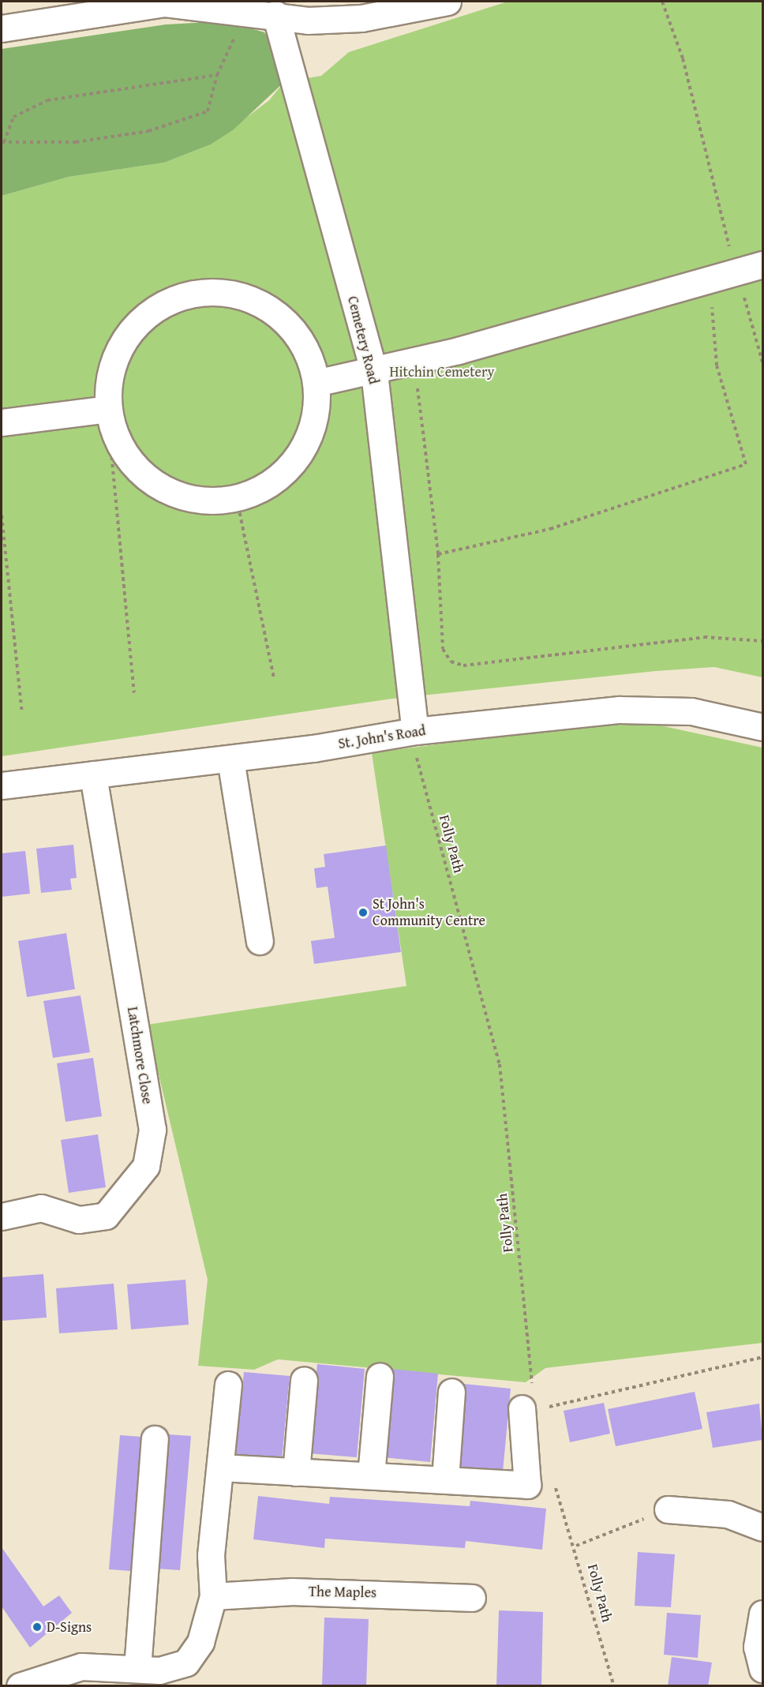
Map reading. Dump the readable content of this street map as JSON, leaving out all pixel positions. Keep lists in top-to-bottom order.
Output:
{
  "streets": {
    "street": [
      "Cemetery Road",
      "St. John's Road",
      "Latchmore Close",
      "The Maples"
    ],
    "path": ["Folly Path"]
  },
  "crossings": [
    ["Cemetery Road", "St. John's Road"],
    ["St. John's Road", "Latchmore Close"]
  ],
  "parks": ["Hitchin Cemetery"],
  "places": ["St John's Community Centre", "D-Signs"]
}
